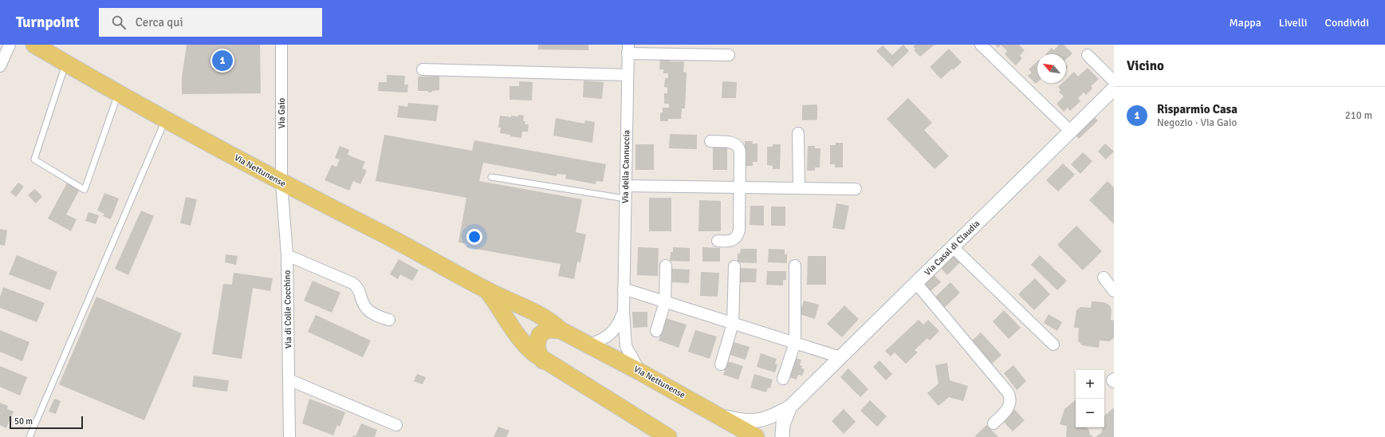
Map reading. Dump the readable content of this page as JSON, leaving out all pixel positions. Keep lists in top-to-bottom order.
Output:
{
  "streets": {
    "main road": ["Via Nettunense"],
    "street": [
      "Via Gaio",
      "Via della Cannuccia",
      "Via Casal di Claudia",
      "Via di Colle Cocchino"
    ]
  },
  "crossings": [
    ["Via Gaio", "Via Nettunense"],
    ["Via Gaio", "Via di Colle Cocchino"],
    ["Via della Cannuccia", "Via Nettunense"],
    ["Via Nettunense", "Via Casal di Claudia"],
    ["Via Nettunense", "Via di Colle Cocchino"]
  ],
  "scale_bar": "50 m",
  "north": "top left",
  "page": {
    "header": "Turnpoint",
    "search": "Cerca qui",
    "nav": ["Mappa", "Livelli", "Condividi"],
    "heading": "Vicino",
    "pins": "1",
    "list": [
      {
        "mark": "1",
        "name": "Risparmio Casa",
        "note": "Negozio · Via Gaio",
        "value": "210 m"
      }
    ],
    "map_buttons": ["+", "−"],
    "scale": "50 m"
  }
}
